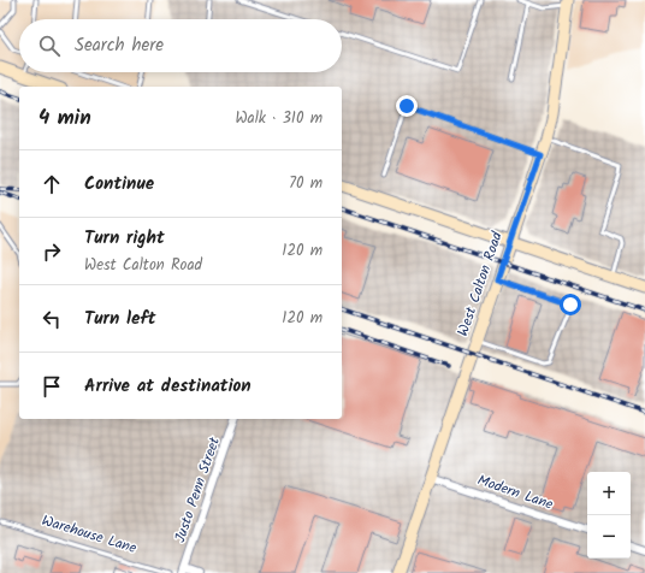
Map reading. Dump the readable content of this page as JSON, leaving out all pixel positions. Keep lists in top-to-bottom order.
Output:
{
  "streets": {
    "main road": ["West Calton Road"],
    "street": ["Justo Penn Street", "Modern Lane"],
    "lane": ["Warehouse Lane"]
  },
  "crossings": [
    ["West Calton Road", "Modern Lane"]
  ],
  "page": {
    "search": "Search here",
    "heading": ["4 min", "Walk · 310 m"],
    "list": [
      ["Continue", "70 m"],
      ["Turn right", "West Calton Road", "120 m"],
      ["Turn left", "120 m"],
      "Arrive at destination"
    ],
    "map_buttons": ["+", "−"]
  }
}
